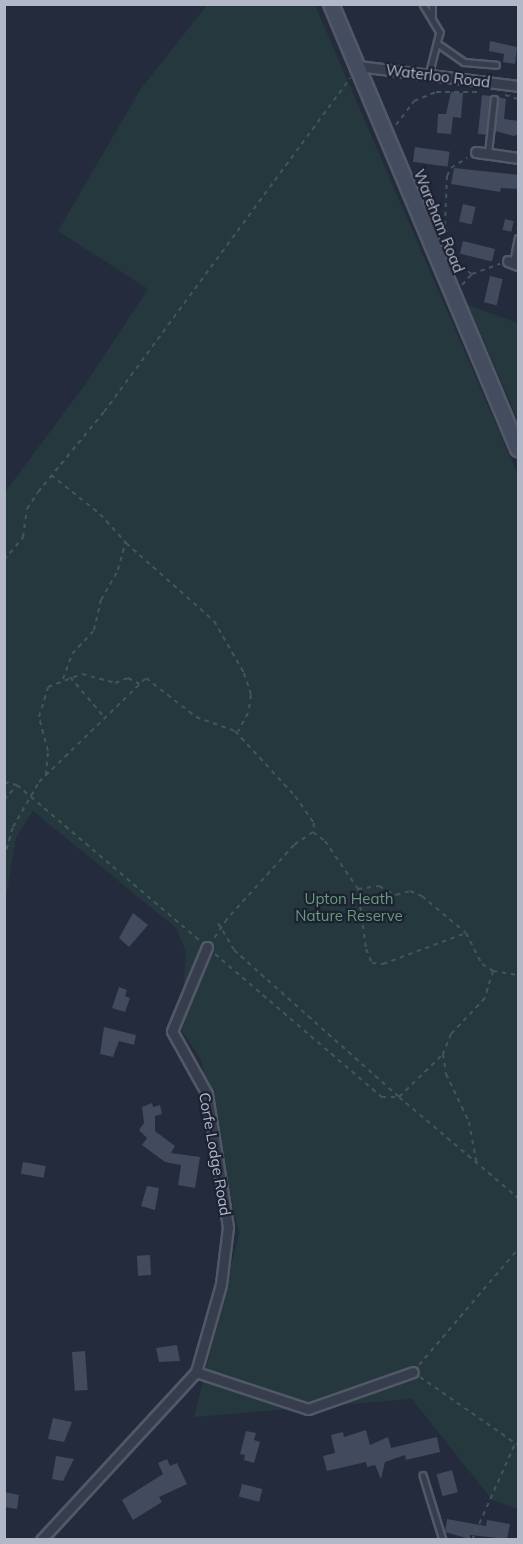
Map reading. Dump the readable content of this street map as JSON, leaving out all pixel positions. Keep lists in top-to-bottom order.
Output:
{
  "streets": {
    "street": ["Waterloo Road", "Wareham Road", "Corfe Lodge Road"]
  },
  "crossings": [
    ["Waterloo Road", "Wareham Road"]
  ],
  "parks": ["Upton Heath Nature Reserve"]
}
